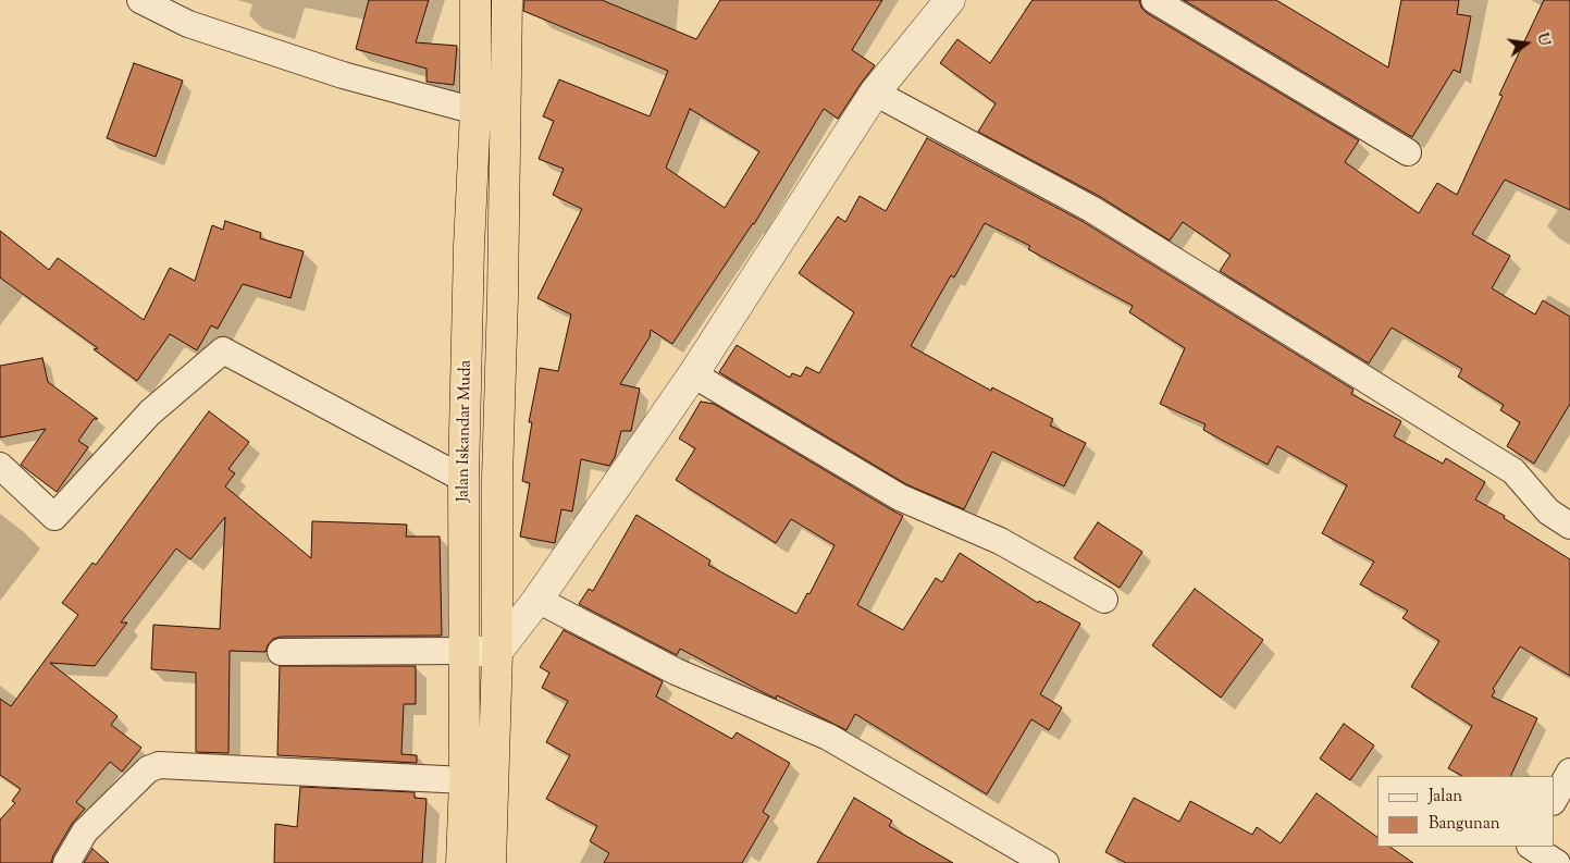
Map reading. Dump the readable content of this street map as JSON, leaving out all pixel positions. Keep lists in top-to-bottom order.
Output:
{
  "streets": {
    "highway": ["Jalan Iskandar Muda"]
  },
  "legend": ["Jalan", "Bangunan"],
  "north": "right"
}
